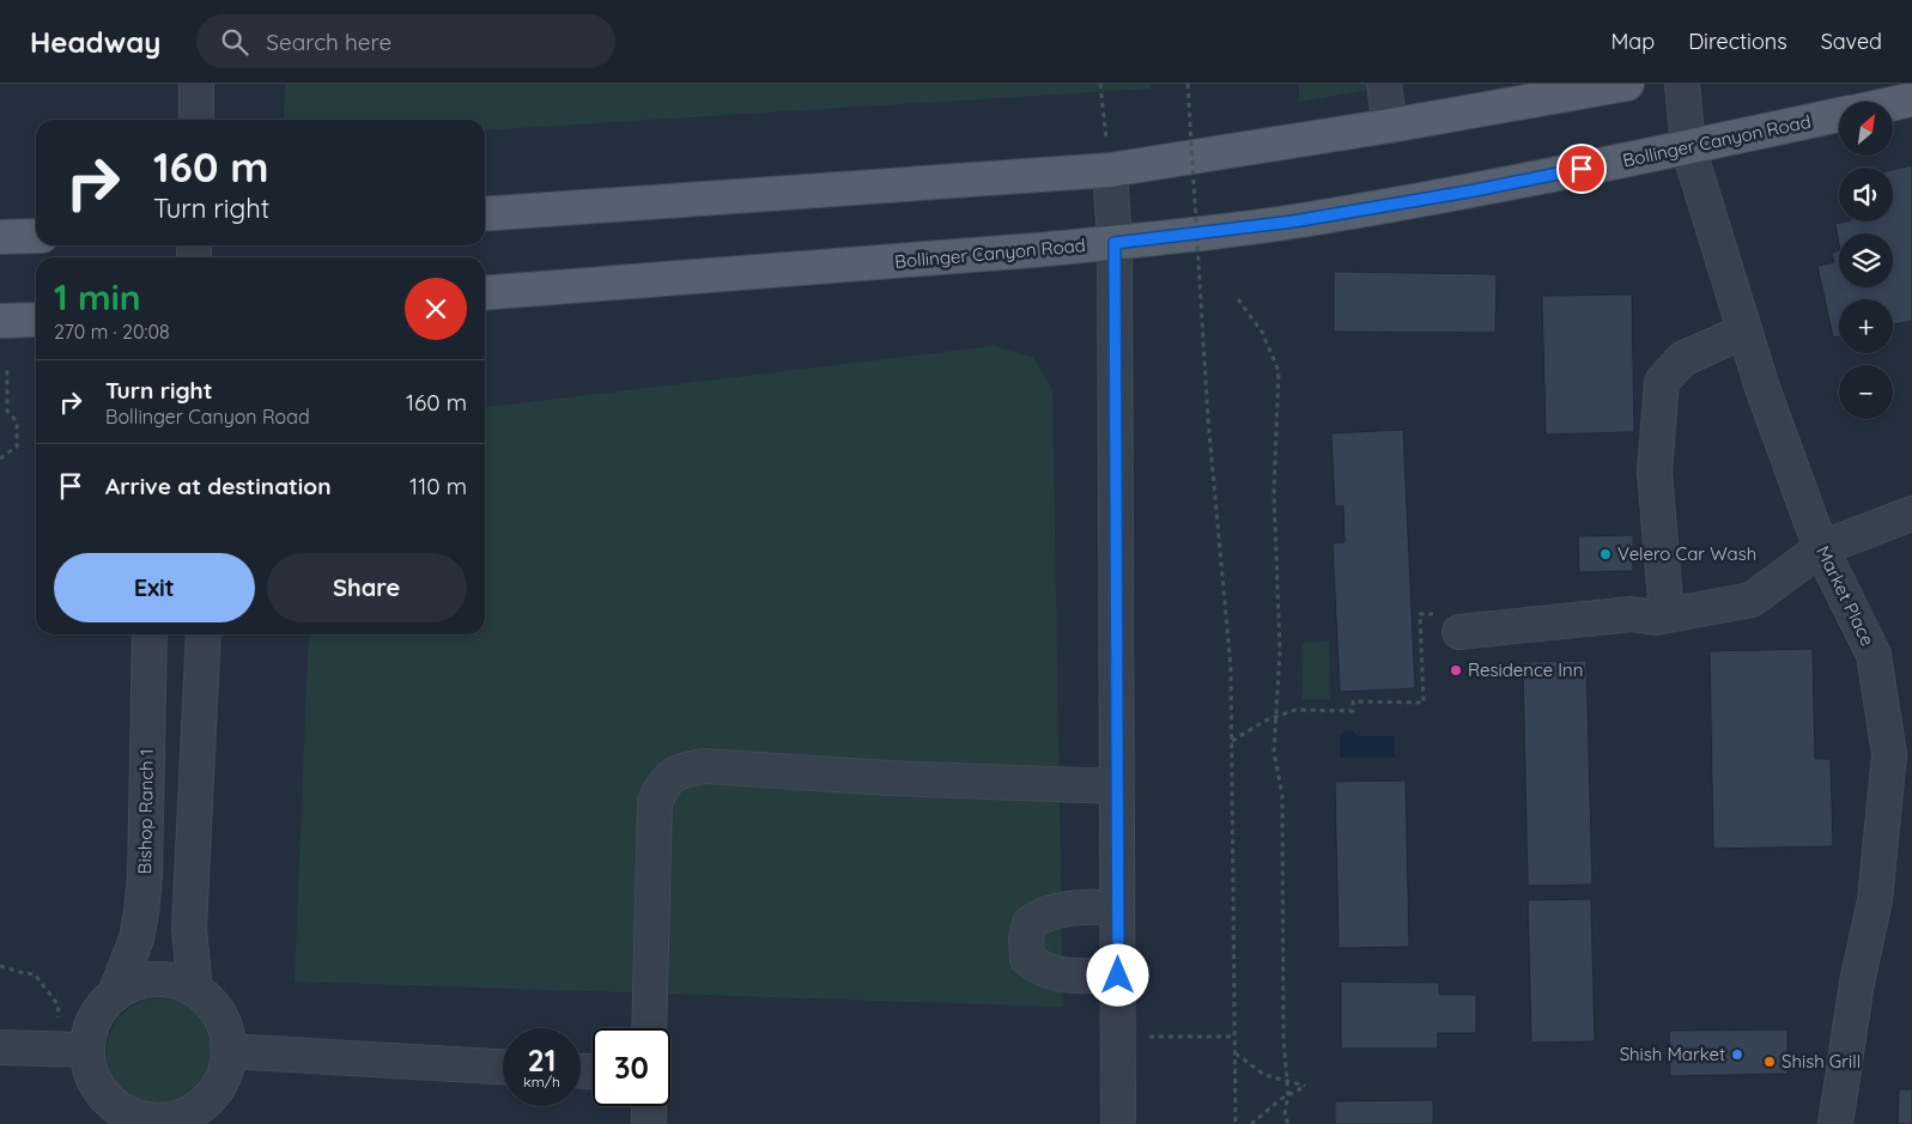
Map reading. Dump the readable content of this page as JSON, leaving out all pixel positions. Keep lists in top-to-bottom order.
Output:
{
  "streets": {
    "main road": ["Bollinger Canyon Road"],
    "street": ["Market Place", "Bishop Ranch 1"]
  },
  "crossings": [
    ["Bollinger Canyon Road", "Market Place"]
  ],
  "places": [
    "Velero Car Wash",
    "Residence Inn",
    "Shish Market",
    "Shish Grill"
  ],
  "north": "top right",
  "page": {
    "header": "Headway",
    "search": "Search here",
    "nav": ["Map", "Directions", "Saved"],
    "map_buttons": ["+", "−"],
    "turn": ["160 m", "Turn right"],
    "heading": ["1 min", "270 m · 20:08"],
    "list": [
      {
        "name": "Turn right",
        "note": "Bollinger Canyon Road",
        "value": "160 m"
      },
      {
        "name": "Arrive at destination",
        "value": "110 m"
      }
    ],
    "buttons": ["Exit", "Share"],
    "speed": "21 km/h",
    "limit": "30"
  }
}
